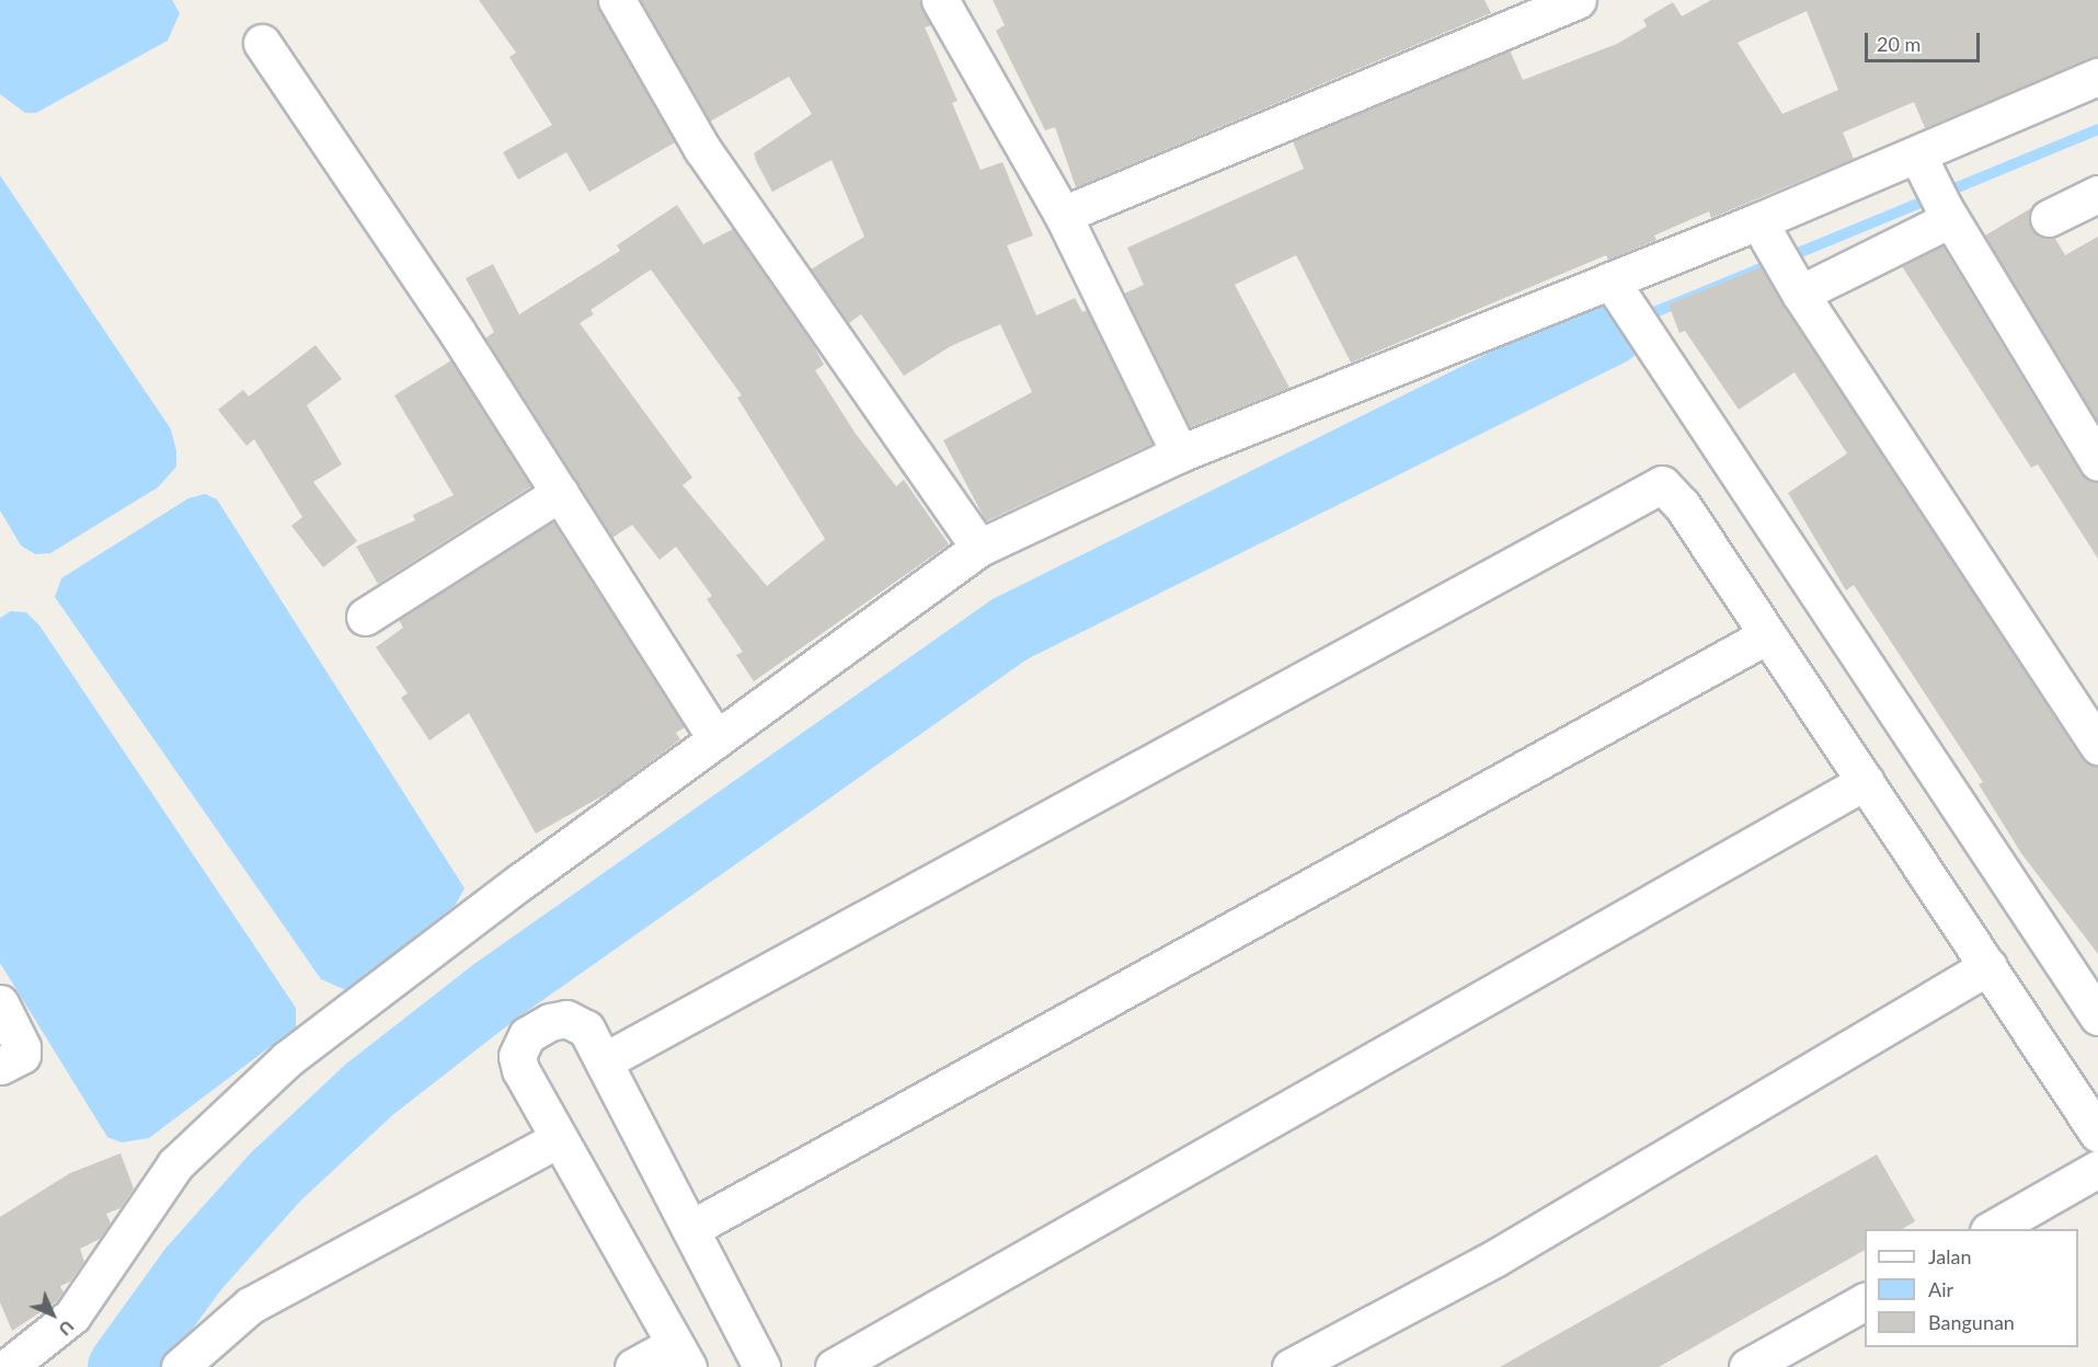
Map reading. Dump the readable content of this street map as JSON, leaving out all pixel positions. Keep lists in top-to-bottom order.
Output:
{
  "legend": ["Jalan", "Air", "Bangunan"],
  "scale_bar": "20 m",
  "north": "bottom right"
}
